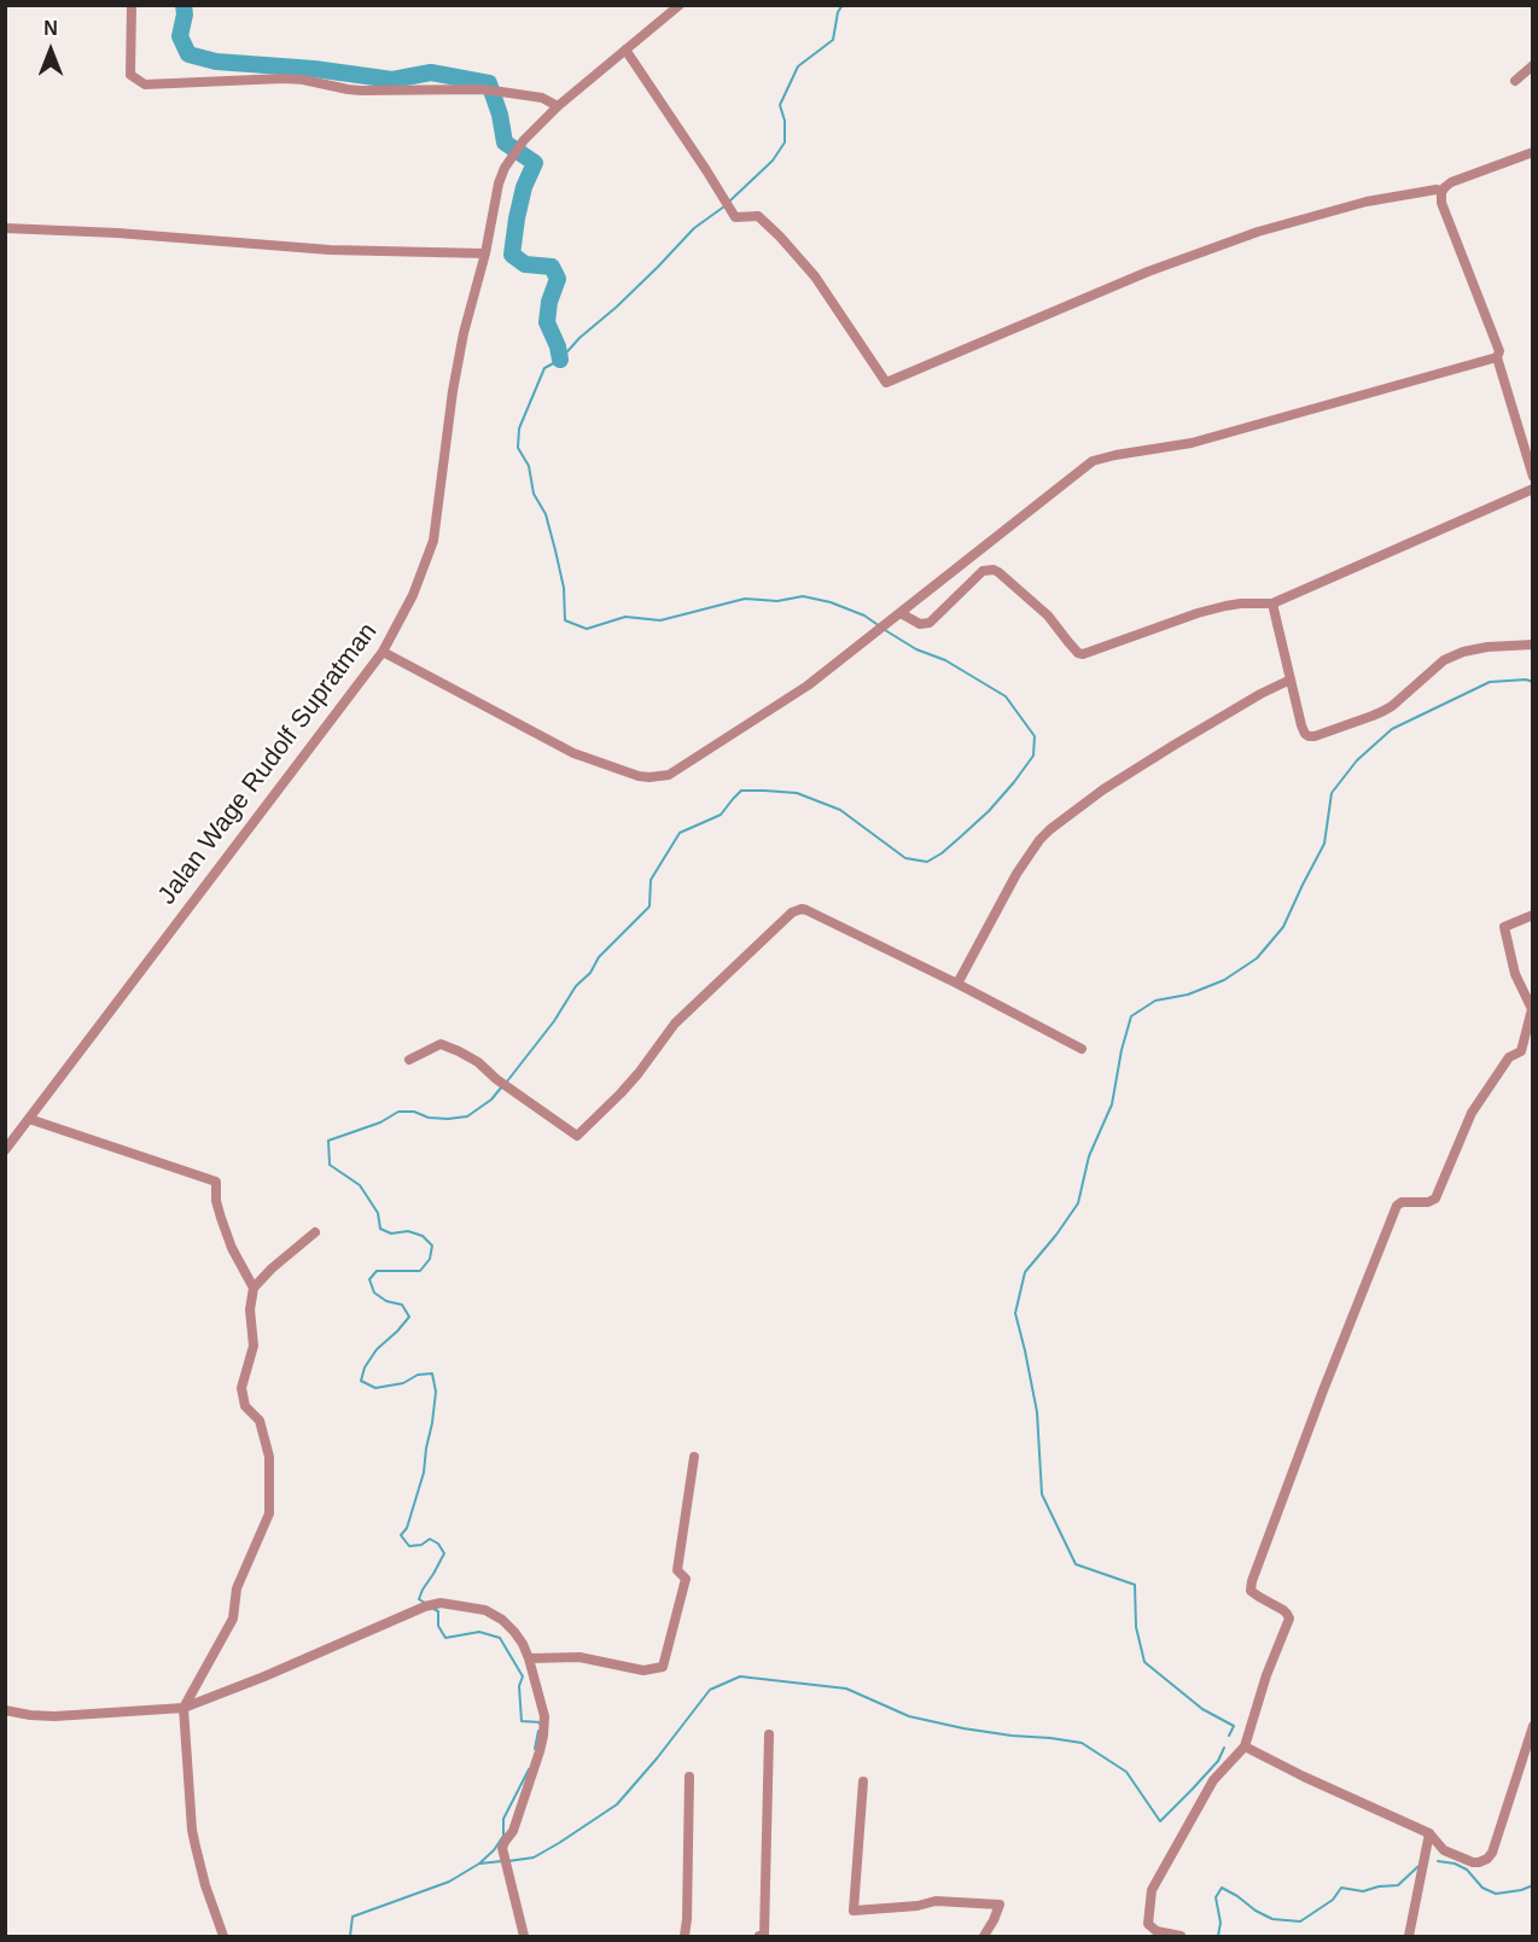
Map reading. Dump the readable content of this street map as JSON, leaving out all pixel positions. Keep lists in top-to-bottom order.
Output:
{
  "streets": {
    "street": ["Jalan Wage Rudolf Supratman"]
  },
  "north": "top"
}
